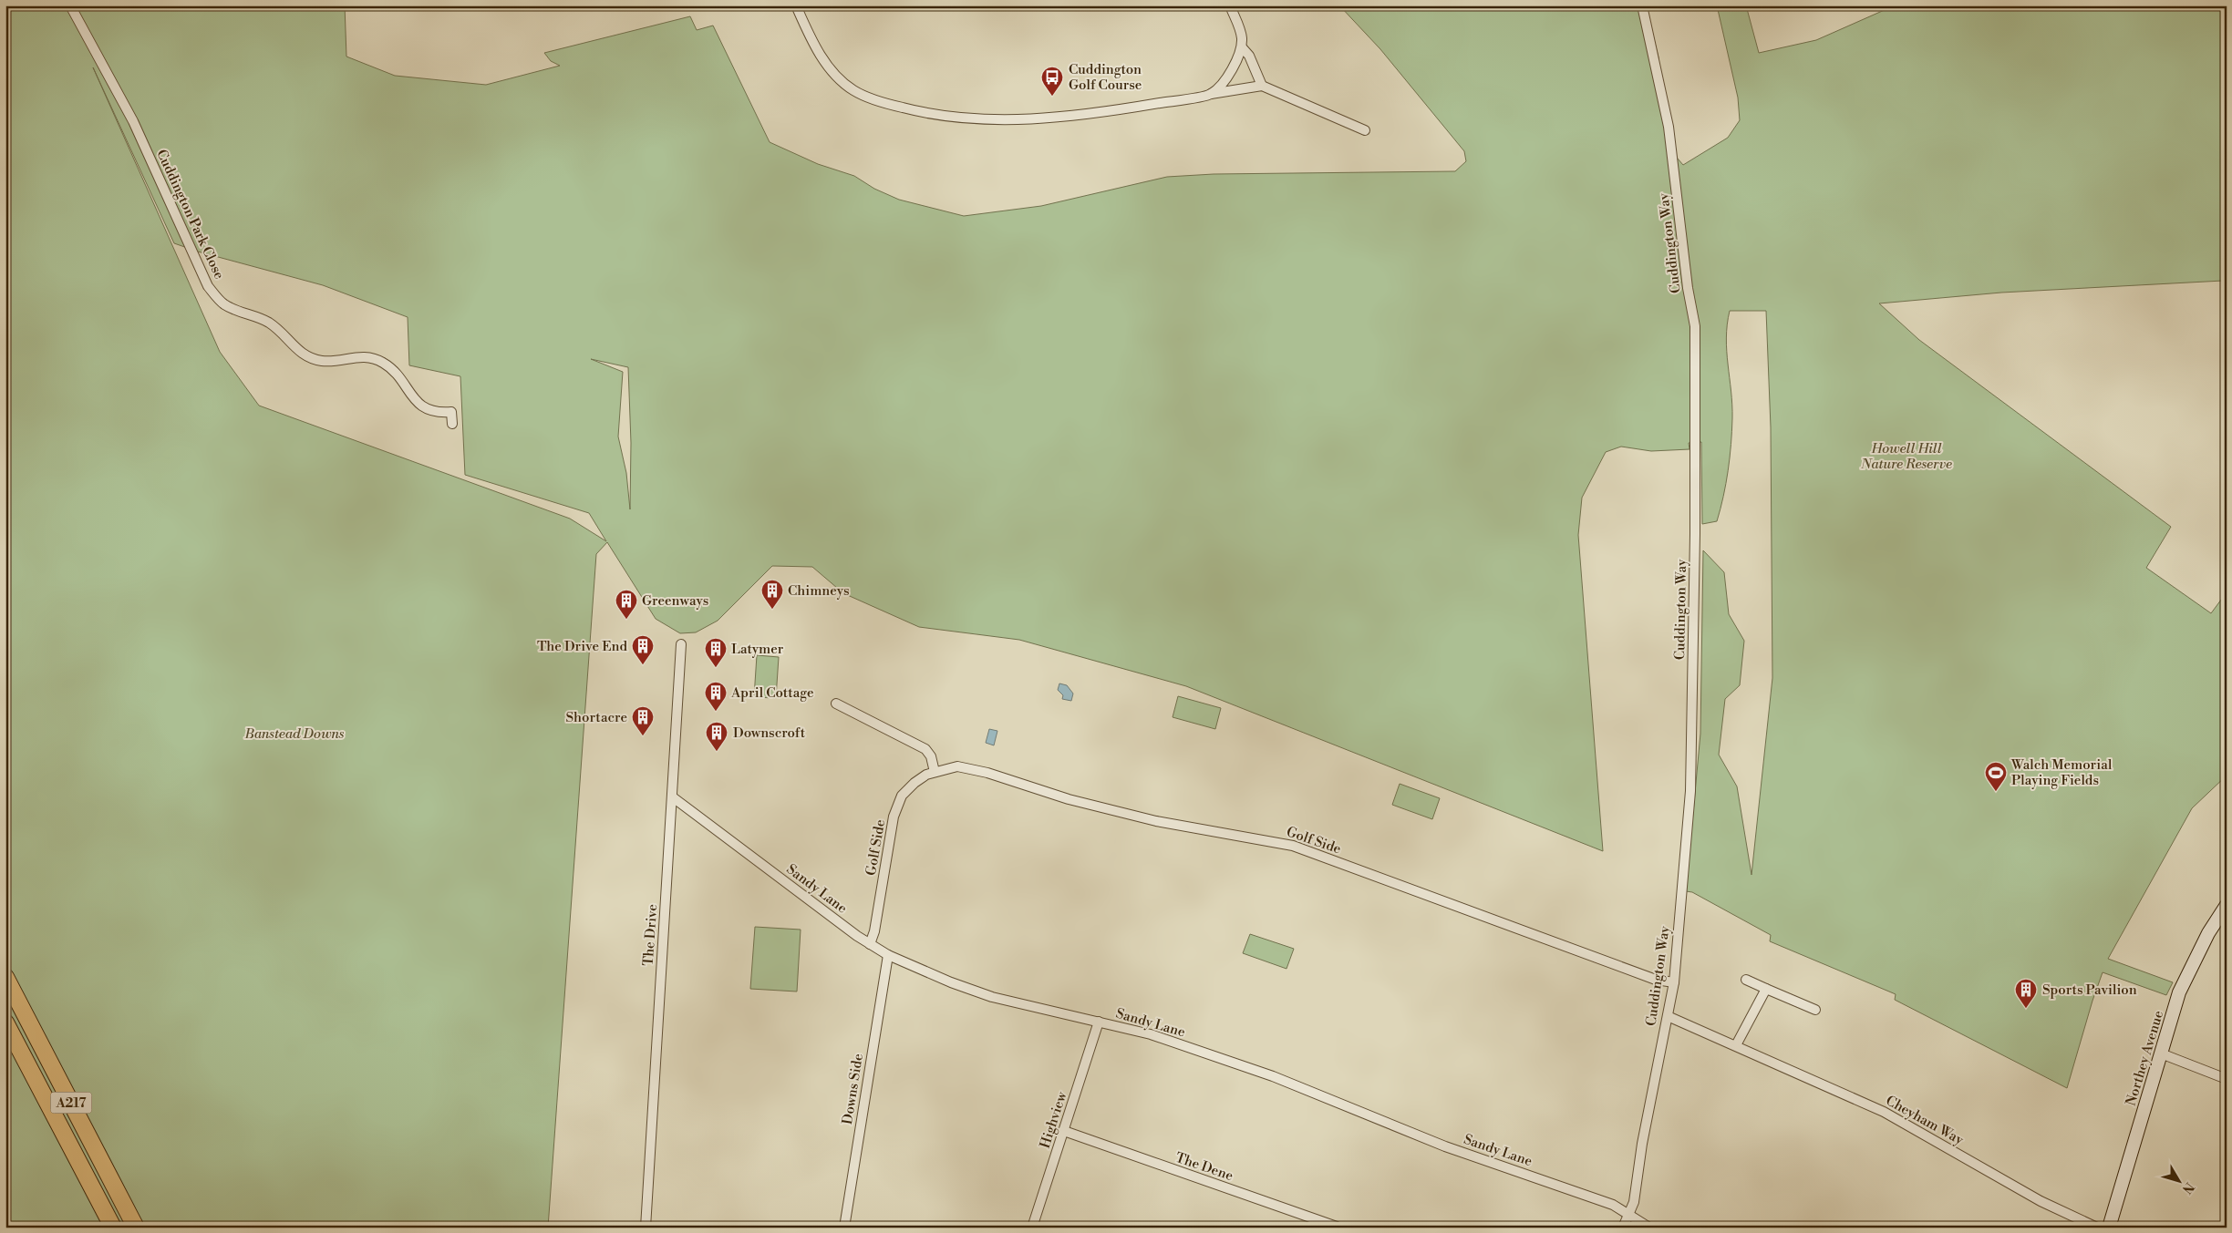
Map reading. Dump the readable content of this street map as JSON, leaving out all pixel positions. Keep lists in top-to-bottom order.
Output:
{
  "streets": {
    "highway": ["A217"],
    "street": [
      "Cuddington Park Close",
      "Cuddington Way",
      "Golf Side",
      "Sandy Lane",
      "The Drive",
      "Northey Avenue",
      "Downs Side",
      "Highview",
      "Cheyham Way",
      "The Dene"
    ]
  },
  "crossings": [
    ["Cuddington Way", "Golf Side"],
    ["Cuddington Way", "Sandy Lane"],
    ["Cuddington Way", "Cheyham Way"],
    ["Golf Side", "Sandy Lane"],
    ["Sandy Lane", "The Drive"],
    ["Sandy Lane", "Downs Side"],
    ["Sandy Lane", "Highview"],
    ["Highview", "The Dene"]
  ],
  "parks": ["Howell Hill Nature Reserve", "Banstead Downs"],
  "places": {
    "bus stop": ["Cuddington Golf Course"],
    "building": [
      "Chimneys",
      "Greenways",
      "The Drive End",
      "Latymer",
      "April Cottage",
      "Shortacre",
      "Downscroft",
      "Sports Pavilion"
    ],
    "sports": ["Walch Memorial Playing Fields"]
  },
  "north": "bottom right"
}
